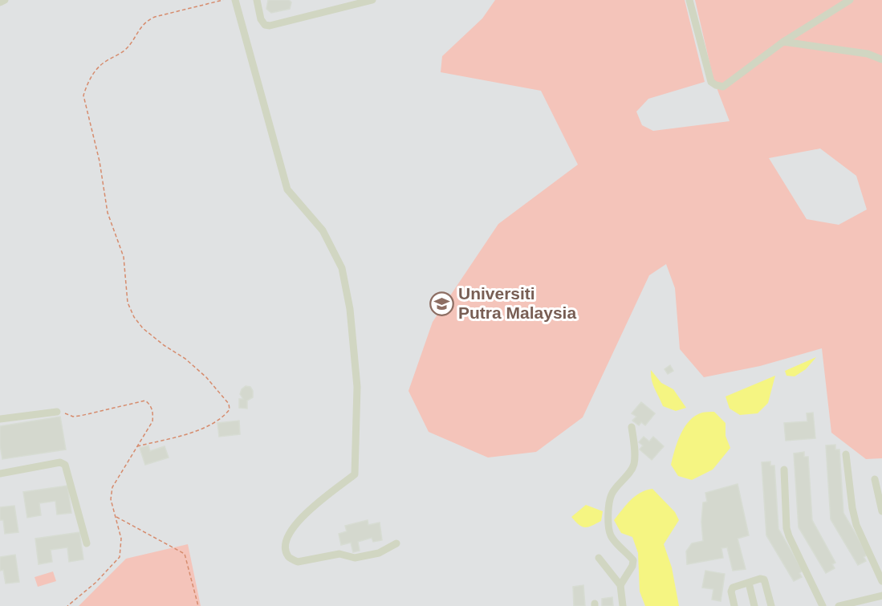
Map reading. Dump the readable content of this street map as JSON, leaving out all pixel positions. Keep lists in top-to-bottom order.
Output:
{
  "places": {
    "school or university": ["Universiti Putra Malaysia"]
  }
}
